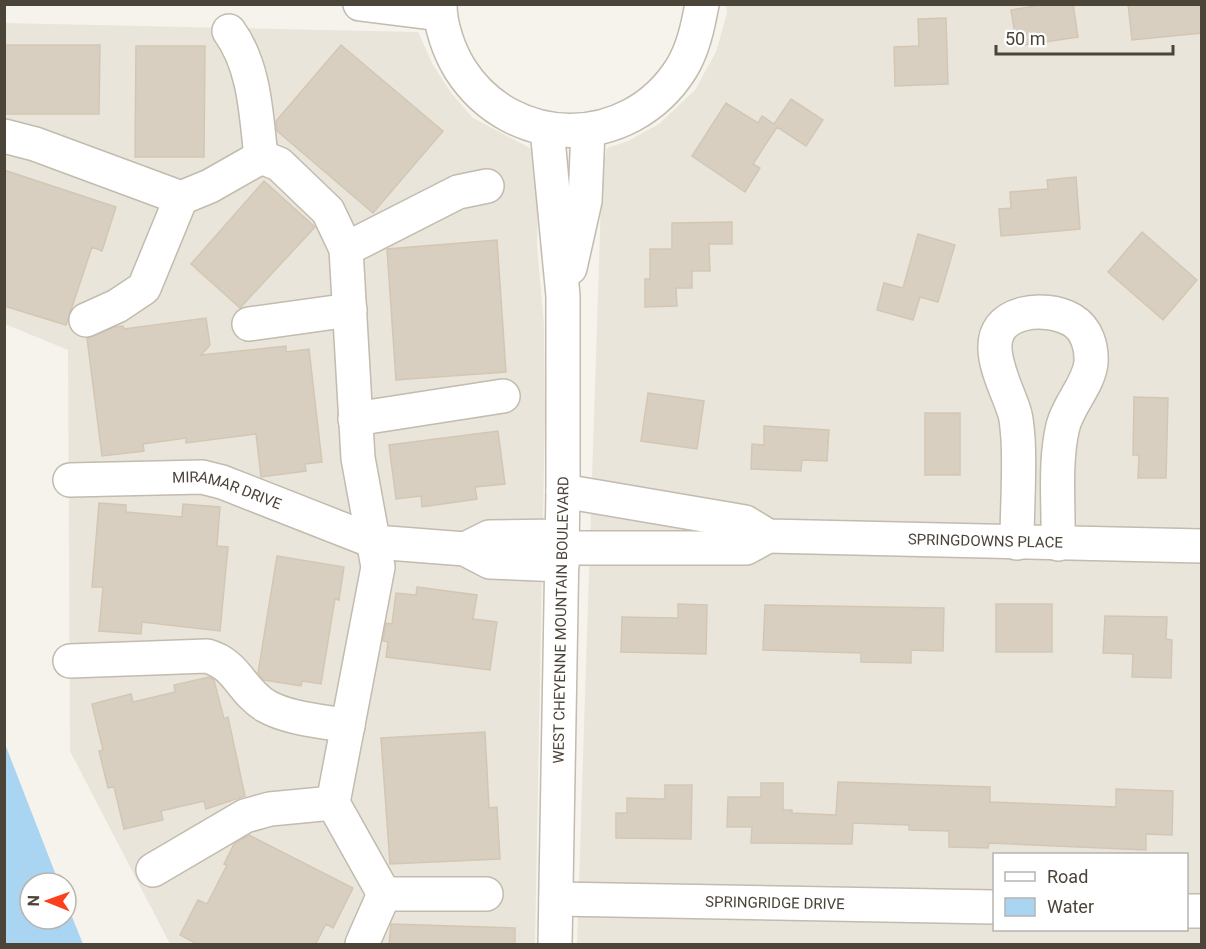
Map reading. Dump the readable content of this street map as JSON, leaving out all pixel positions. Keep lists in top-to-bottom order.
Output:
{
  "streets": {
    "street": [
      "MIRAMAR DRIVE",
      "SPRINGDOWNS PLACE",
      "WEST CHEYENNE MOUNTAIN BOULEVARD",
      "SPRINGRIDGE DRIVE"
    ]
  },
  "crossings": [
    ["MIRAMAR DRIVE", "SPRINGDOWNS PLACE"],
    ["MIRAMAR DRIVE", "WEST CHEYENNE MOUNTAIN BOULEVARD"],
    ["SPRINGDOWNS PLACE", "WEST CHEYENNE MOUNTAIN BOULEVARD"],
    ["WEST CHEYENNE MOUNTAIN BOULEVARD", "SPRINGRIDGE DRIVE"]
  ],
  "legend": ["Road", "Water"],
  "scale_bar": "50 m",
  "north": "left"
}
